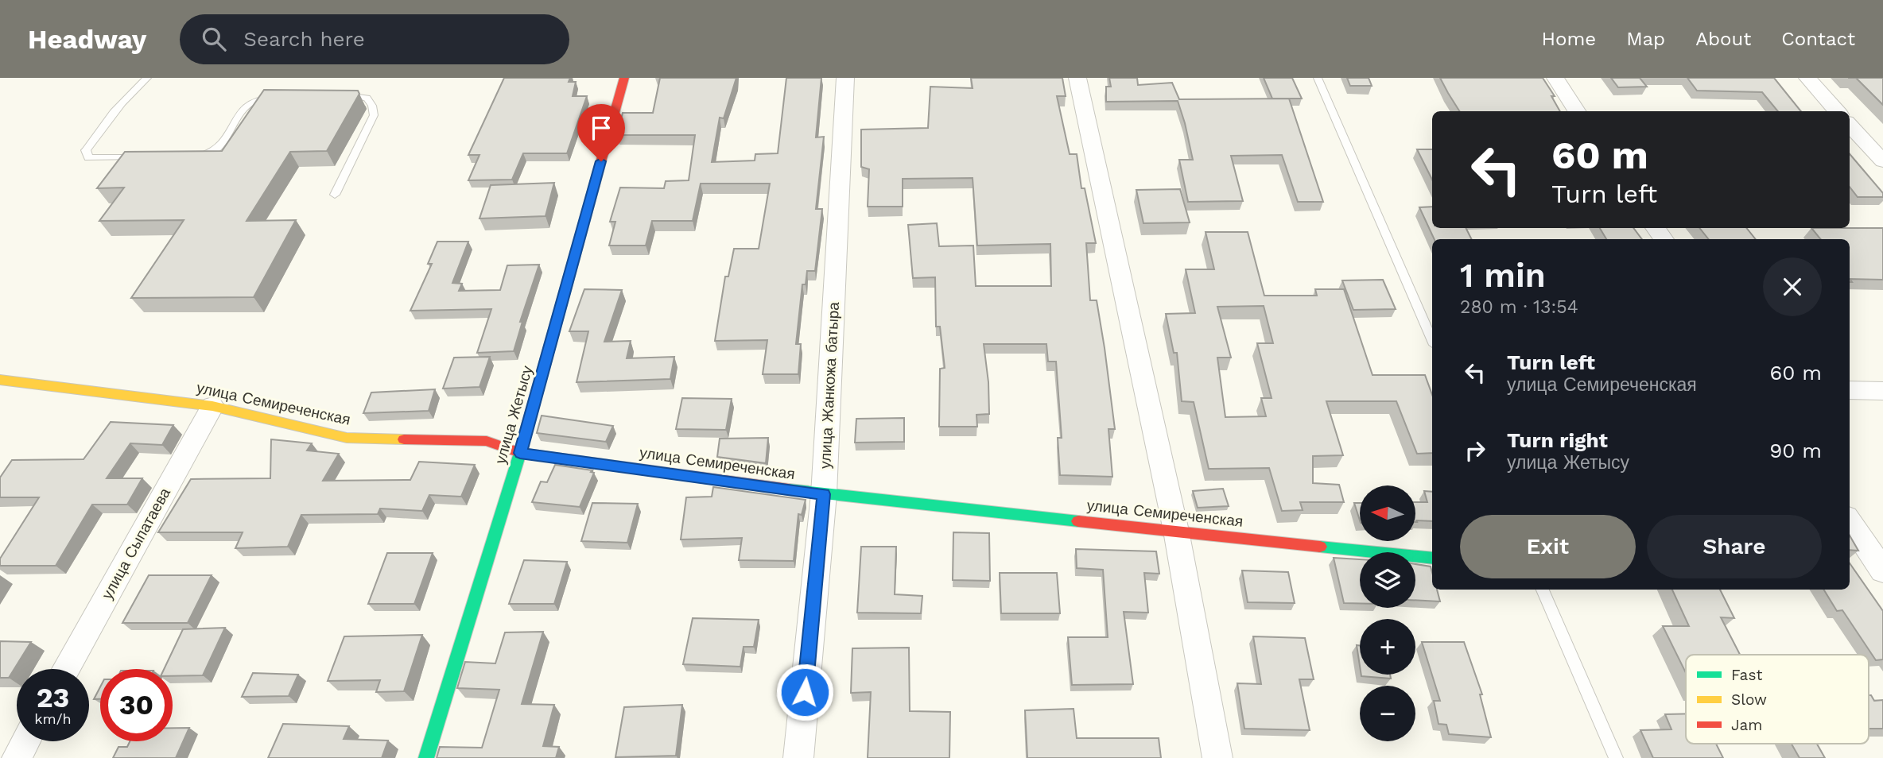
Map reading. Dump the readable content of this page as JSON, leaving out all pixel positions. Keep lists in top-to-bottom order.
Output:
{
  "streets": {
    "street": [
      "улица Жанкожа батыра",
      "улица Семиреченская",
      "улица Жетысу",
      "улица Сыпатаева"
    ]
  },
  "crossings": [
    ["улица Жанкожа батыра", "улица Семиреченская"],
    ["улица Семиреченская", "улица Жетысу"],
    ["улица Семиреченская", "улица Сыпатаева"]
  ],
  "legend": ["Fast", "Slow", "Jam"],
  "north": "left",
  "page": {
    "header": "Headway",
    "search": "Search here",
    "nav": [
      "Home",
      "Map",
      "About",
      "Contact"
    ],
    "turn": ["60 m", "Turn left"],
    "heading": ["1 min", "280 m · 13:54"],
    "list": [
      {
        "name": "Turn left",
        "note": "улица Семиреченская",
        "value": "60 m"
      },
      {
        "name": "Turn right",
        "note": "улица Жетысу",
        "value": "90 m"
      }
    ],
    "map_buttons": ["+", "−"],
    "buttons": ["Exit", "Share"],
    "speed": "23 km/h",
    "limit": "30"
  }
}
